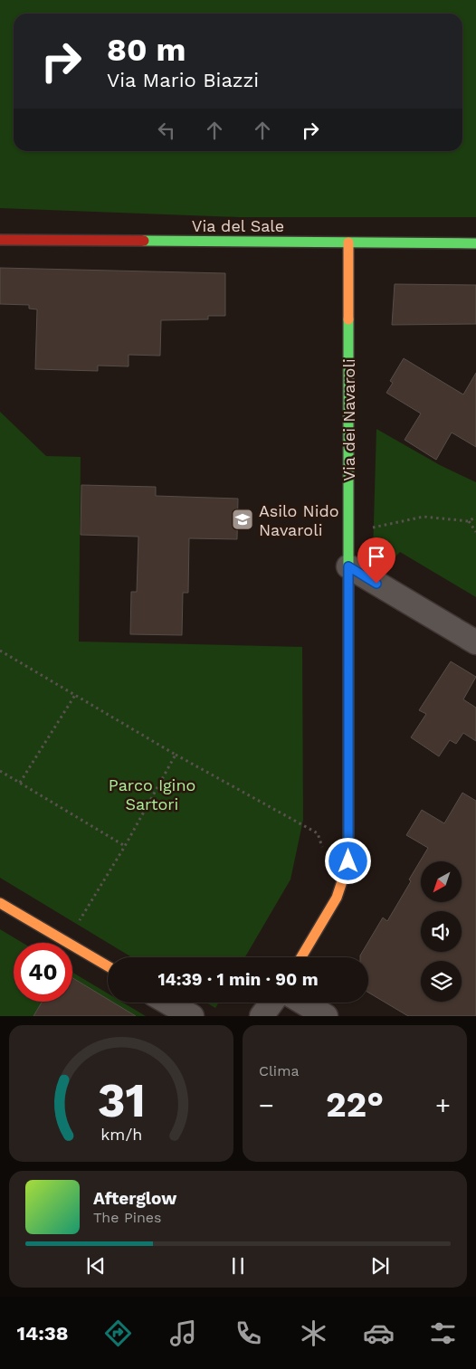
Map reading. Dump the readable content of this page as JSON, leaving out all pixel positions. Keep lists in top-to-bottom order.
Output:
{
  "streets": {
    "street": ["Via del Sale", "Via dei Navaroli"]
  },
  "crossings": [
    ["Via del Sale", "Via dei Navaroli"]
  ],
  "parks": ["Parco Igino Sartori"],
  "places": {
    "school or university": ["Asilo Nido Navaroli"]
  },
  "north": "bottom left",
  "page": {
    "turn": ["80 m", "Via Mario Biazzi"],
    "limit": "40",
    "trip": "14:39 · 1 min · 90 m",
    "tile": "Clima",
    "heat": ["−", "22°", "+"],
    "song": ["Afterglow", "The Pines"],
    "tabs": "14:38",
    "gauge": ["31", "km/h"]
  }
}
